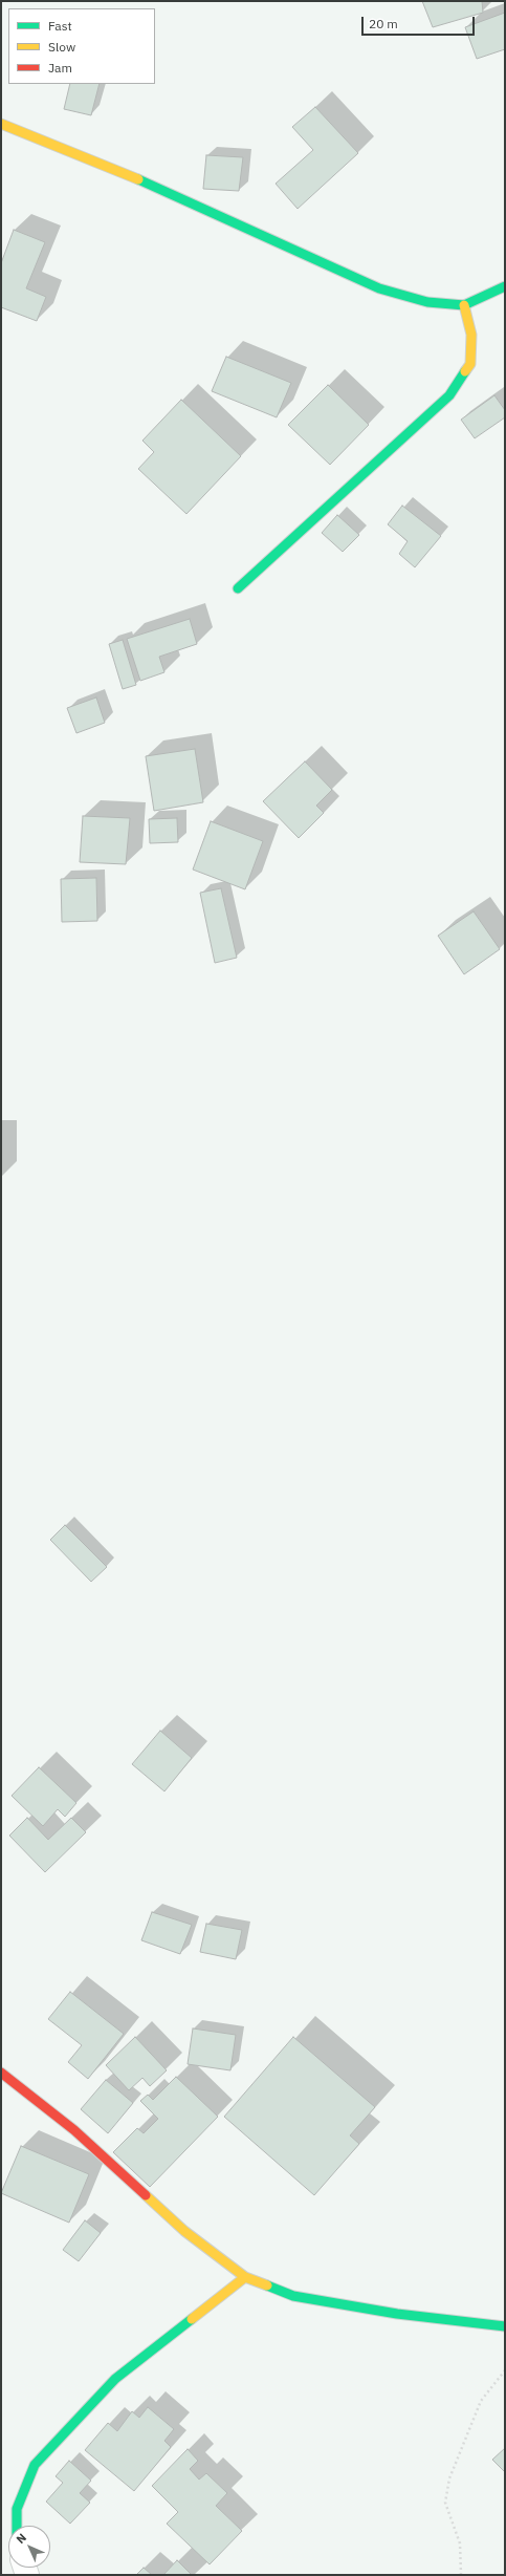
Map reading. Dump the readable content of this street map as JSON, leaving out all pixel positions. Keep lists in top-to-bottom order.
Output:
{
  "legend": ["Fast", "Slow", "Jam"],
  "scale_bar": "20 m",
  "north": "top left"
}
